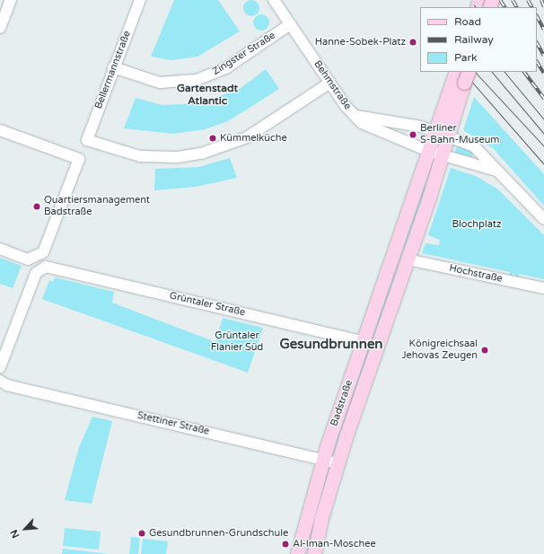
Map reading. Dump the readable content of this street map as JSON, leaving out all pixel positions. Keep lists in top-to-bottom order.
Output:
{
  "streets": {
    "main road": ["Badstraße"],
    "street": [
      "Zingster Straße",
      "Bellermannstraße",
      "Behmstraße",
      "Hochstraße",
      "Grüntaler Straße",
      "Stettiner Straße"
    ]
  },
  "crossings": [
    ["Zingster Straße", "Bellermannstraße"],
    ["Zingster Straße", "Behmstraße"],
    ["Bellermannstraße", "Behmstraße"],
    ["Behmstraße", "Badstraße"],
    ["Hochstraße", "Badstraße"],
    ["Grüntaler Straße", "Badstraße"],
    ["Badstraße", "Stettiner Straße"]
  ],
  "districts": ["Gartenstadt Atlantic", "Gesundbrunnen"],
  "parks": ["Blochplatz", "Grüntaler Flanier Süd"],
  "places": [
    "Hanne-Sobek-Platz",
    "Berliner S-Bahn-Museum",
    "Kümmelküche",
    "Quartiersmanagement Badstraße",
    "Königreichsaal Jehovas Zeugen",
    "Gesundbrunnen-Grundschule",
    "Al-Iman-Moschee"
  ],
  "legend": ["Road", "Railway", "Park"],
  "north": "bottom left"
}
